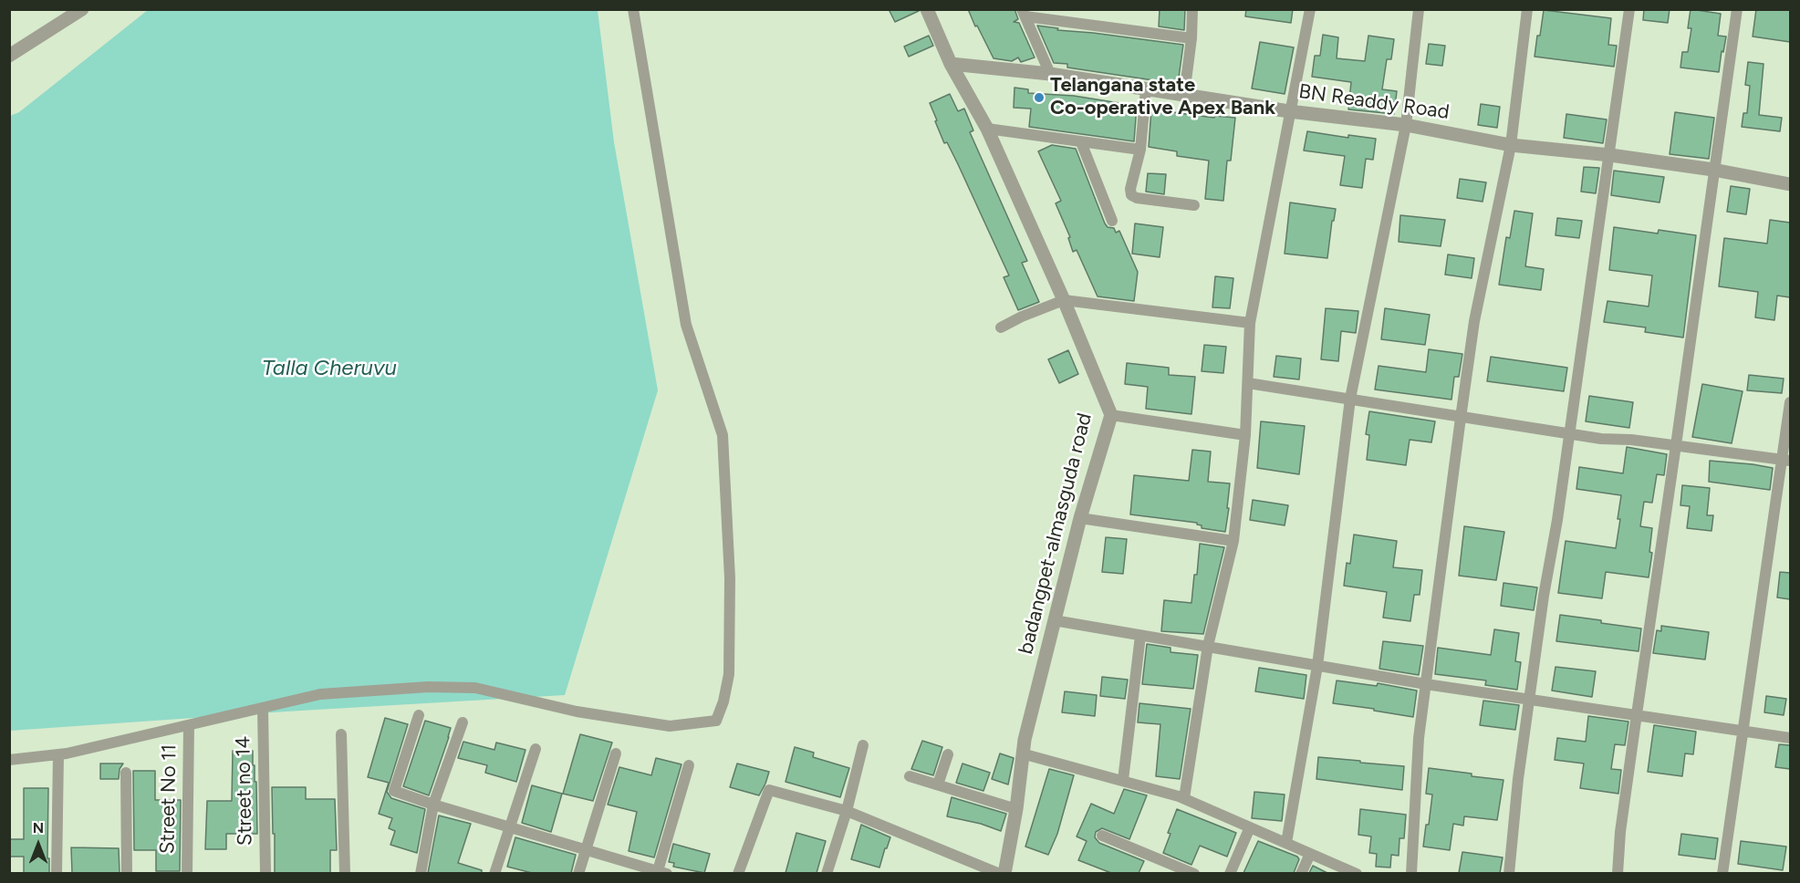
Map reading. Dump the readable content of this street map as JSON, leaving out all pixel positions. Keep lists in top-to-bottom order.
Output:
{
  "streets": {
    "street": [
      "BN Readdy Road",
      "badangpet-almasguda road",
      "Street no 14",
      "Street No 11"
    ]
  },
  "crossings": [
    ["BN Readdy Road", "badangpet-almasguda road"]
  ],
  "water": ["Talla Cheruvu"],
  "places": ["Telangana state Co-operative Apex Bank"],
  "north": "top"
}
